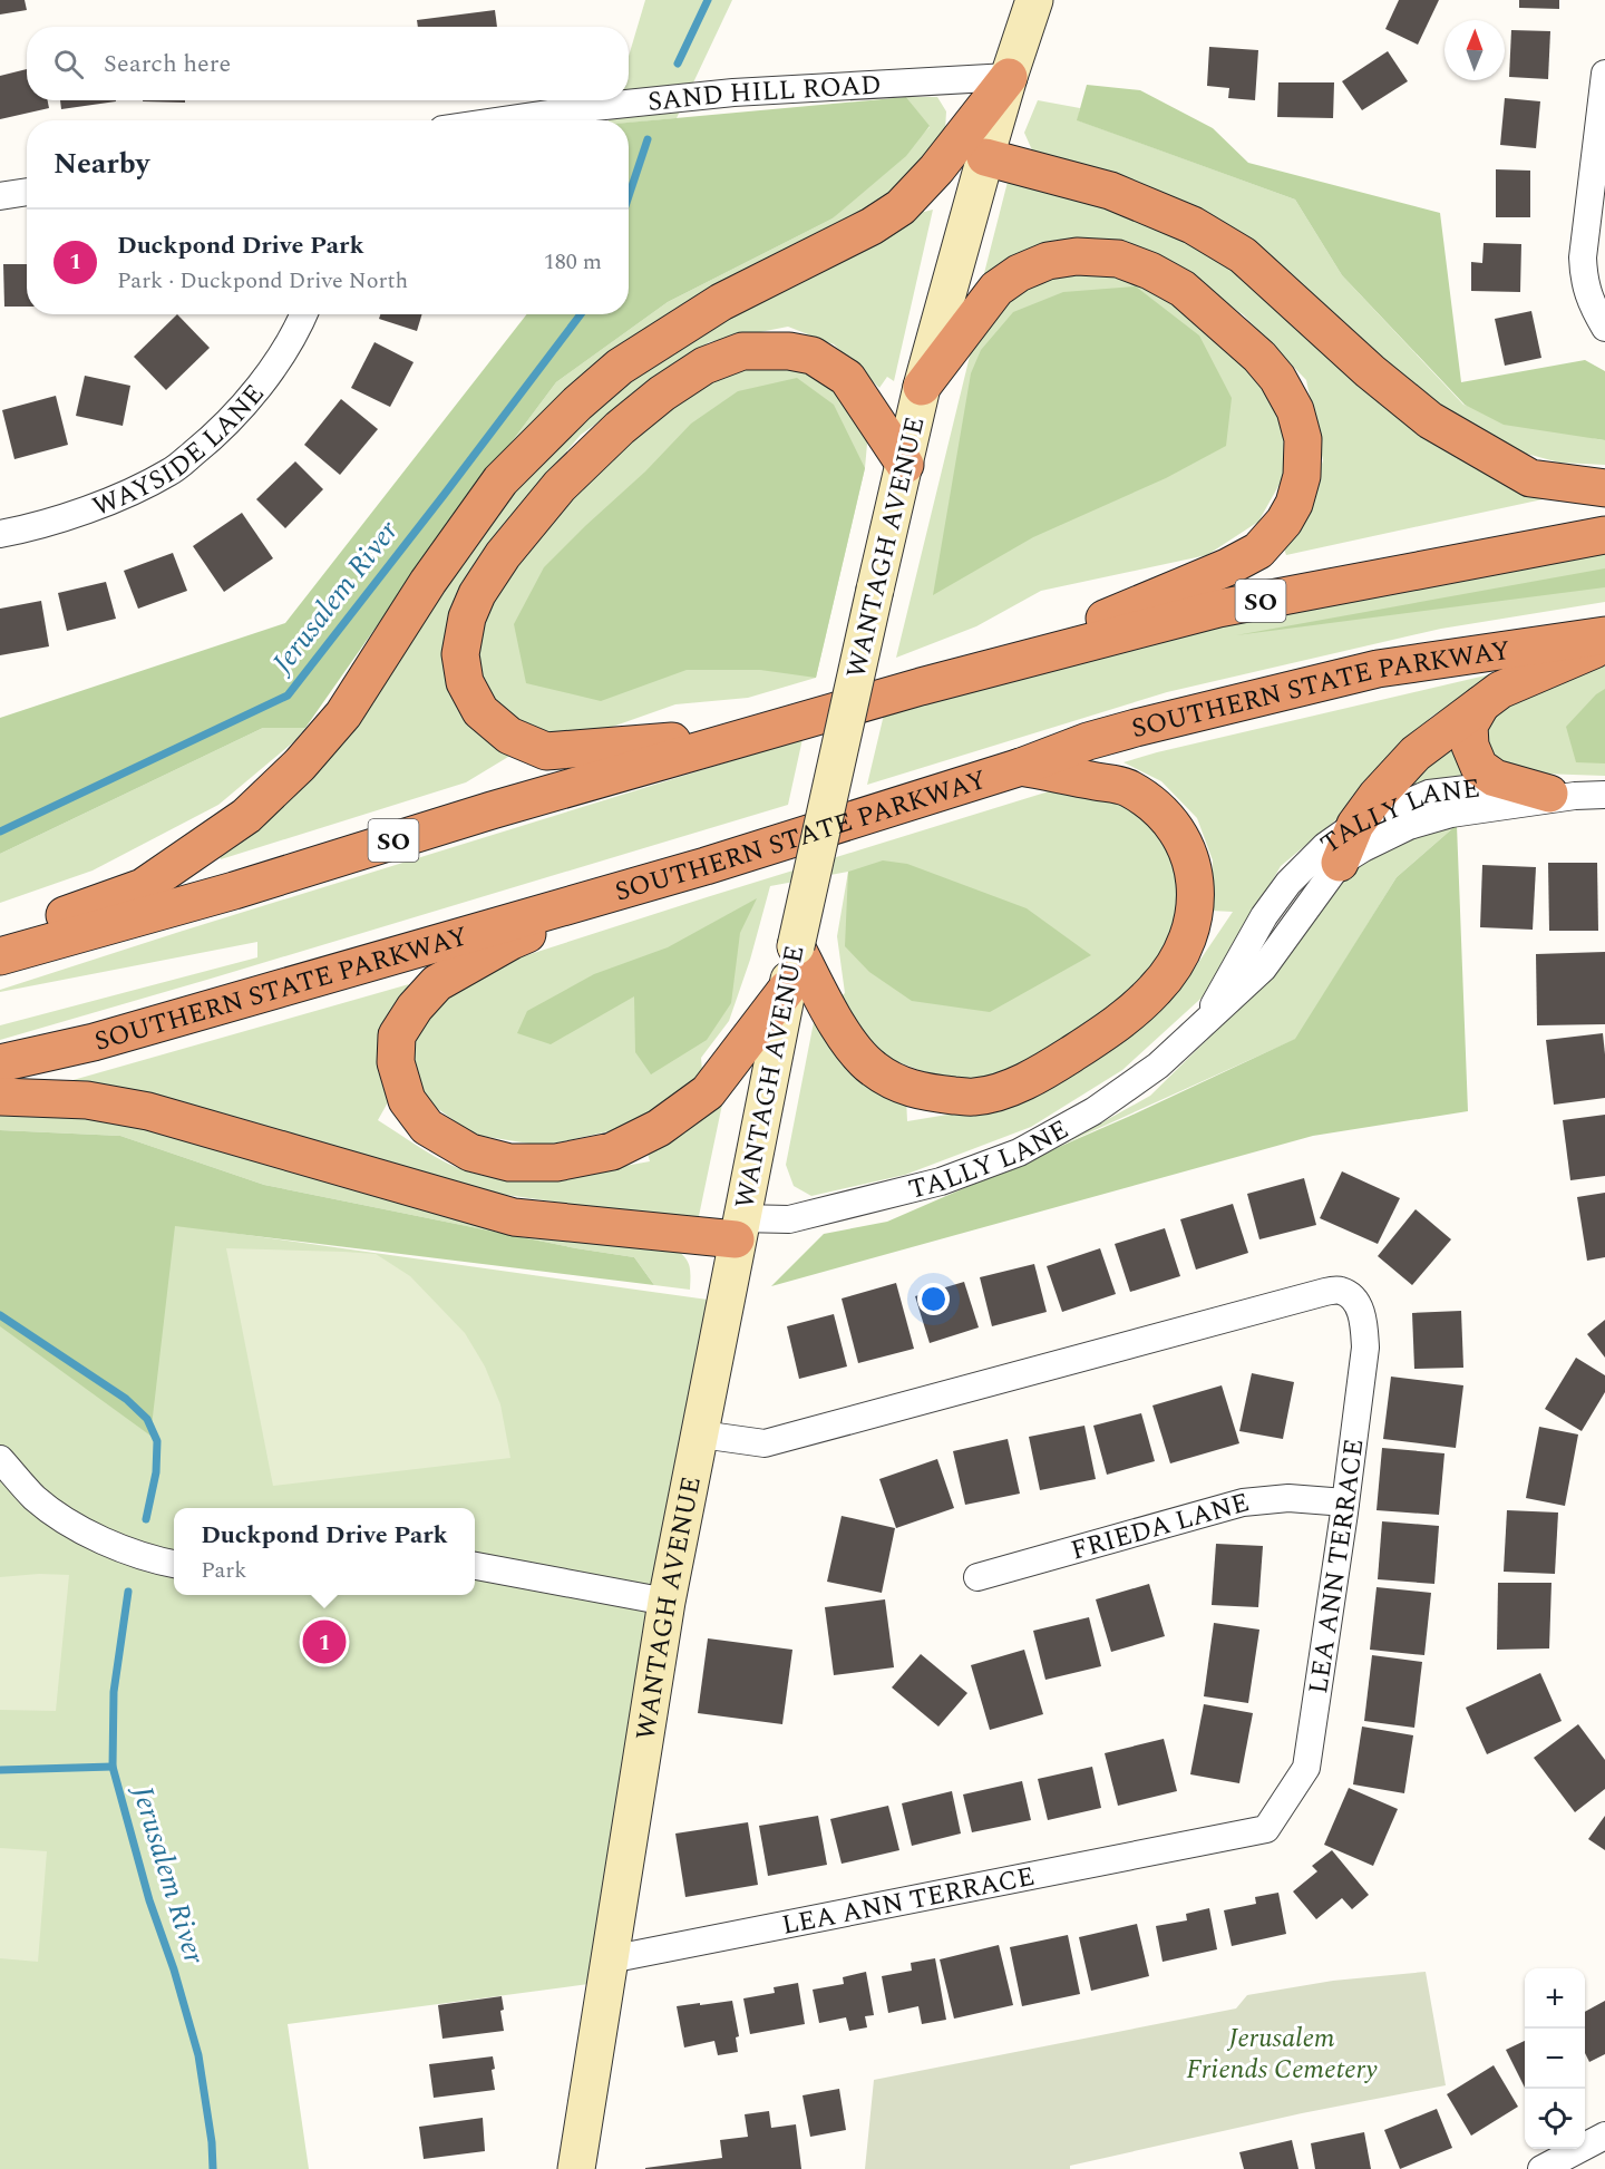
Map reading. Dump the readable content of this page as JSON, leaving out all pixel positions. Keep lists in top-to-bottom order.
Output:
{
  "streets": {
    "highway": ["SO", "SOUTHERN STATE PARKWAY"],
    "main road": ["WANTAGH AVENUE"],
    "street": [
      "SAND HILL ROAD",
      "WAYSIDE LANE",
      "TALLY LANE",
      "FRIEDA LANE",
      "LEA ANN TERRACE"
    ]
  },
  "crossings": [
    ["SAND HILL ROAD", "WANTAGH AVENUE"],
    ["WANTAGH AVENUE", "TALLY LANE"],
    ["WANTAGH AVENUE", "LEA ANN TERRACE"],
    ["FRIEDA LANE", "LEA ANN TERRACE"]
  ],
  "water": ["Jerusalem River"],
  "parks": ["Jerusalem Friends Cemetery"],
  "north": "top",
  "page": {
    "search": "Search here",
    "heading": "Nearby",
    "list": [
      {
        "mark": "1",
        "name": "Duckpond Drive Park",
        "note": "Park · Duckpond Drive North",
        "value": "180 m"
      }
    ],
    "popup": ["Duckpond Drive Park", "Park"],
    "pins": "1",
    "map_buttons": ["+", "−"]
  }
}
